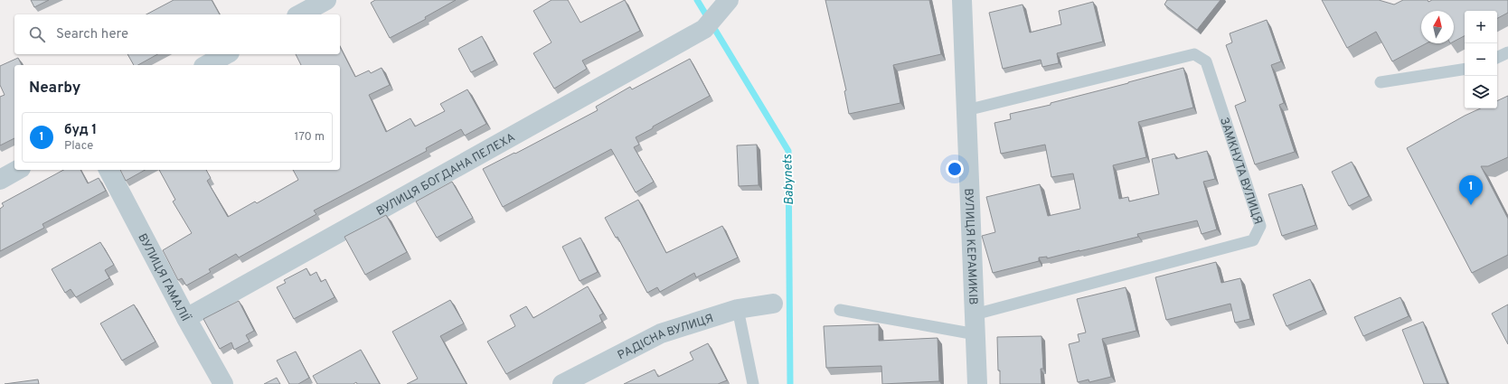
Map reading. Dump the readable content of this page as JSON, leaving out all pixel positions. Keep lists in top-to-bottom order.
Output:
{
  "streets": {
    "street": [
      "ВУЛИЦЯ БОГДАНА ПЕЛЕХА",
      "ВУЛИЦЯ КЕРАМИКІВ",
      "ВУЛИЦЯ ГАМАЛІЇ",
      "РАДІСНА ВУЛИЦЯ"
    ],
    "lane": ["ЗАМКНУТА ВУЛИЦЯ"]
  },
  "crossings": [
    ["ЗАМКНУТА ВУЛИЦЯ", "ВУЛИЦЯ КЕРАМИКІВ"],
    ["ВУЛИЦЯ БОГДАНА ПЕЛЕХА", "ВУЛИЦЯ ГАМАЛІЇ"]
  ],
  "water": ["Babynets"],
  "north": "top",
  "page": {
    "map_buttons": ["+", "−"],
    "search": "Search here",
    "heading": "Nearby",
    "list": [
      {
        "mark": "1",
        "name": "буд 1",
        "note": "Place",
        "value": "170 m"
      }
    ],
    "pins": "1"
  }
}
